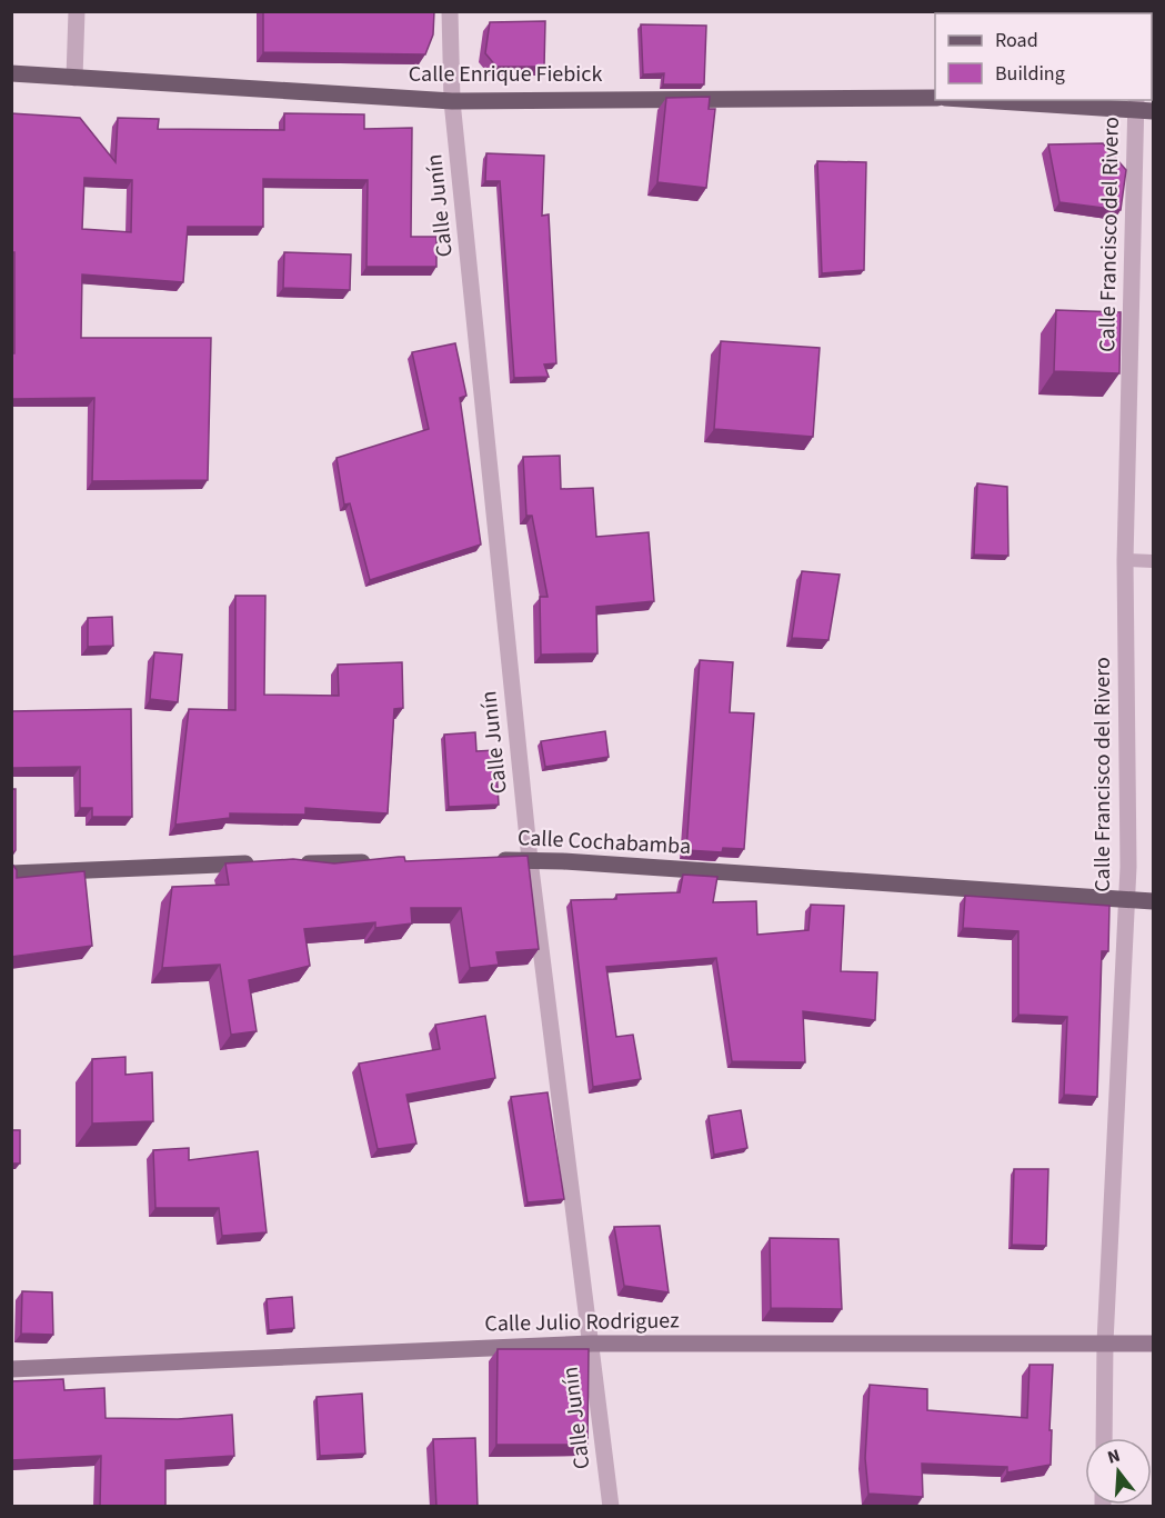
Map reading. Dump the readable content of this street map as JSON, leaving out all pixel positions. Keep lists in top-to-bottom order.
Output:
{
  "streets": {
    "main road": ["Calle Enrique Fiebick", "Calle Cochabamba", "Calle Julio Rodriguez"],
    "street": ["Calle Junín", "Calle Francisco del Rivero"]
  },
  "crossings": [
    ["Calle Enrique Fiebick", "Calle Junín"],
    ["Calle Junín", "Calle Cochabamba"],
    ["Calle Junín", "Calle Julio Rodriguez"],
    ["Calle Francisco del Rivero", "Calle Cochabamba"],
    ["Calle Francisco del Rivero", "Calle Julio Rodriguez"]
  ],
  "legend": ["Road", "Building"],
  "north": "top"
}
